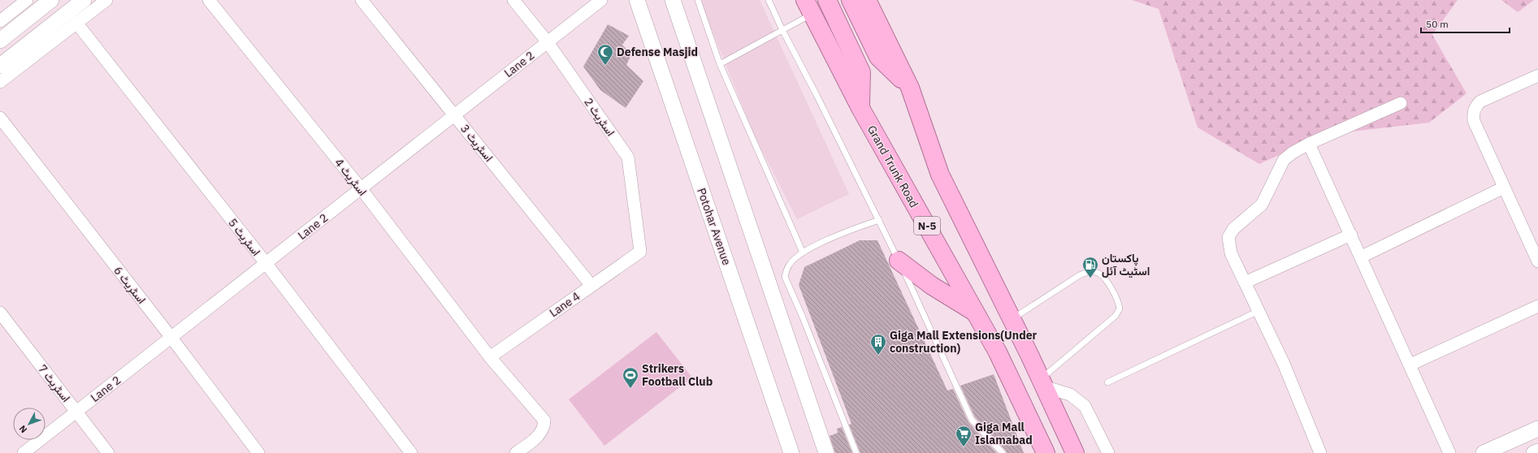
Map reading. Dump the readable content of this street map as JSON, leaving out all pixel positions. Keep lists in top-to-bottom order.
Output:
{
  "streets": {
    "highway": ["Grand Trunk Road", "N-5"],
    "street": [
      "Lane 2",
      "اسٹریٹ 2",
      "اسٹریٹ 3",
      "اسٹریٹ 4",
      "Potohar Avenue",
      "اسٹریٹ 5",
      "اسٹریٹ 6",
      "Lane 4",
      "اسٹریٹ 7"
    ]
  },
  "crossings": [
    ["Lane 2", "اسٹریٹ 2"],
    ["Lane 2", "اسٹریٹ 3"],
    ["Lane 2", "اسٹریٹ 4"],
    ["Lane 2", "اسٹریٹ 5"],
    ["Lane 2", "اسٹریٹ 6"],
    ["Lane 2", "اسٹریٹ 7"],
    ["اسٹریٹ 2", "Lane 4"],
    ["اسٹریٹ 3", "Lane 4"],
    ["اسٹریٹ 4", "Lane 4"]
  ],
  "places": {
    "mosque": ["Defense Masjid"],
    "fuel station": ["پاکستان اسٹیٹ آئل"],
    "building": ["Giga Mall Extensions(Under construction)"],
    "sports": ["Strikers Football Club"],
    "supermarket": ["Giga Mall Islamabad"]
  },
  "scale_bar": "50 m",
  "north": "bottom left"
}
